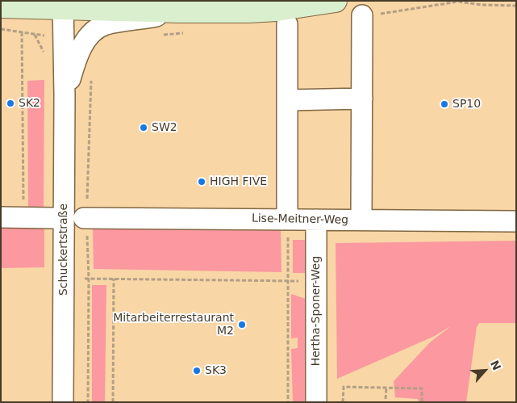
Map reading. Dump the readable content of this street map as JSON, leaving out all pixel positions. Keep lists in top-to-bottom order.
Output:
{
  "streets": {
    "street": ["Lise-Meitner-Weg", "Schuckertstraße", "Hertha-Sponer-Weg"]
  },
  "crossings": [
    ["Lise-Meitner-Weg", "Hertha-Sponer-Weg"]
  ],
  "places": [
    "SK2",
    "SP10",
    "SW2",
    "HIGH FIVE",
    "Mitarbeiterrestaurant M2",
    "SK3"
  ],
  "north": "top right"
}
